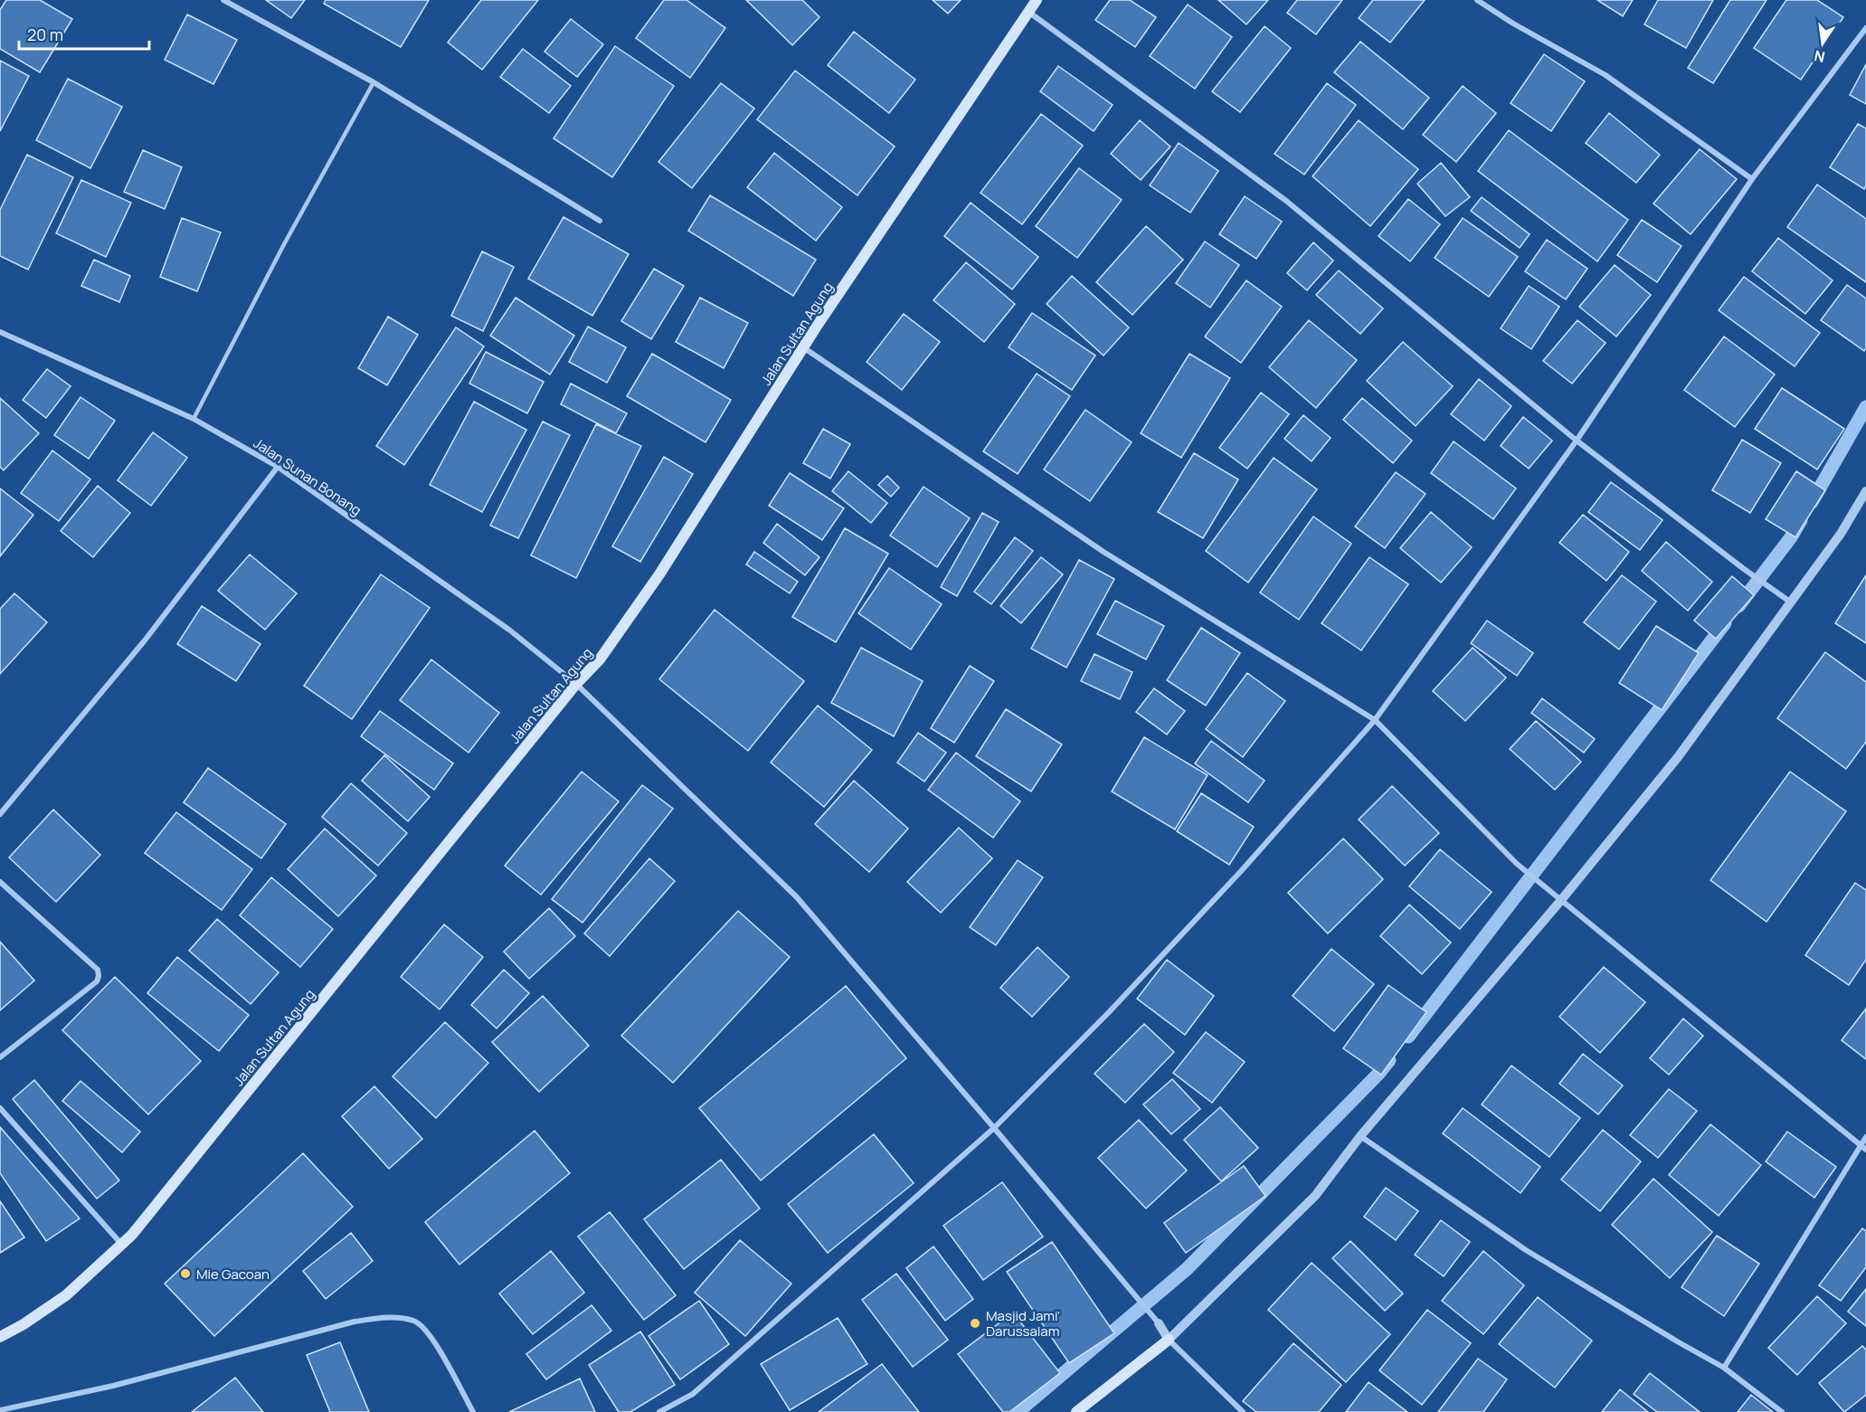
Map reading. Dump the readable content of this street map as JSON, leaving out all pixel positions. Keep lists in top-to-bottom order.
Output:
{
  "streets": {
    "main road": ["Jalan Sultan Agung"],
    "street": ["Jalan Sunan Bonang"]
  },
  "crossings": [
    ["Jalan Sultan Agung", "Jalan Sunan Bonang"]
  ],
  "places": ["Mie Gacoan", "Masjid Jami' Darussalam"],
  "scale_bar": "20 m",
  "north": "bottom"
}
